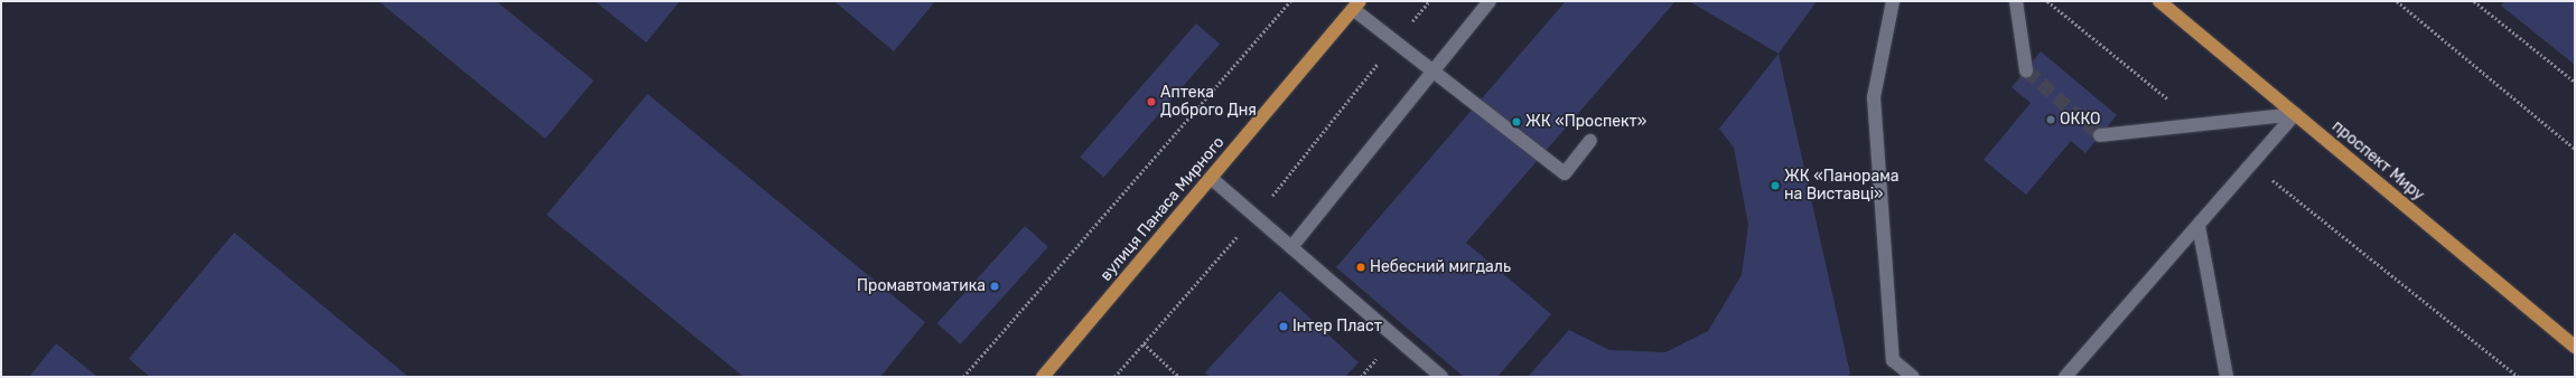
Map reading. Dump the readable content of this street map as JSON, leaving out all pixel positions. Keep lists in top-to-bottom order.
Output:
{
  "streets": {
    "main road": ["проспект Миру", "вулиця Панаса Мирного"]
  },
  "places": [
    "Аптека Доброго Дня",
    "ОККО",
    "ЖК «Проспект»",
    "ЖК «Панорама на Виставці»",
    "Небесний мигдаль",
    "Промавтоматика",
    "Інтер Пласт"
  ]
}
